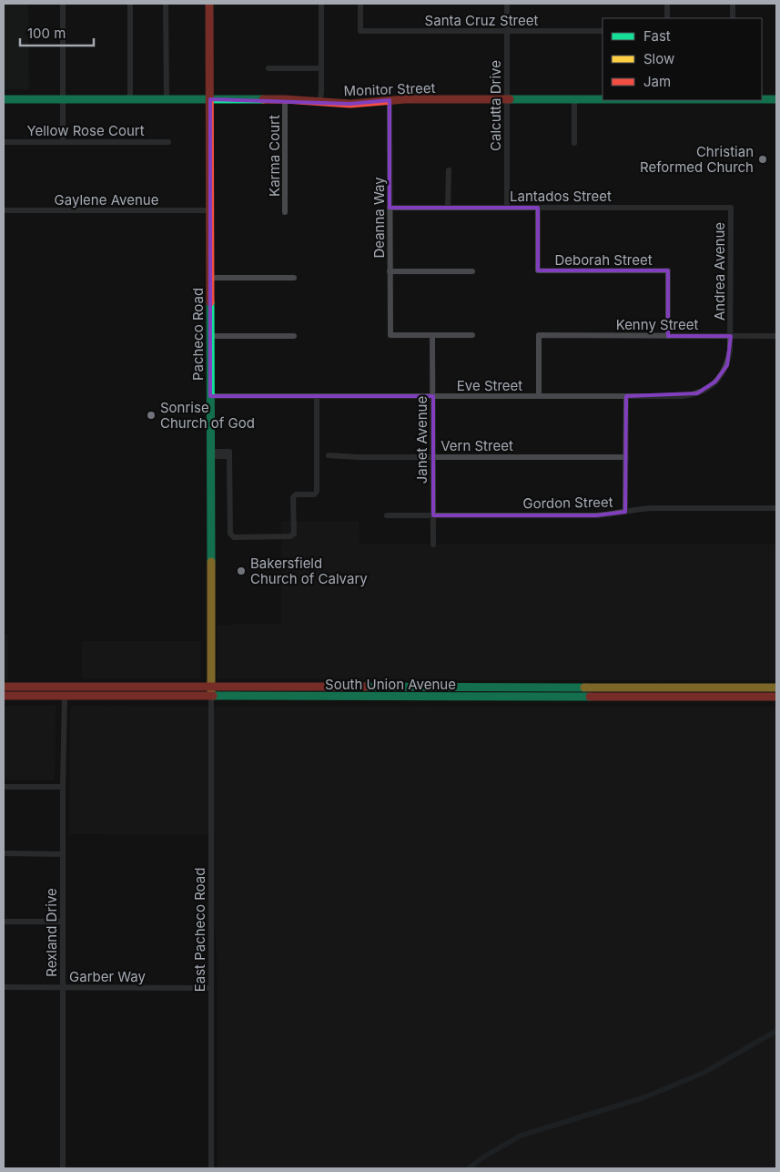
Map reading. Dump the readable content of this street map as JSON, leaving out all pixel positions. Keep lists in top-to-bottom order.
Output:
{
  "streets": {
    "main road": ["Monitor Street", "Pacheco Road", "South Union Avenue"],
    "street": [
      "Santa Cruz Street",
      "Calcutta Drive",
      "Yellow Rose Court",
      "Karma Court",
      "Lantados Street",
      "Gaylene Avenue",
      "Deanna Way",
      "Deborah Street",
      "Andrea Avenue",
      "Kenny Street",
      "Eve Street",
      "Janet Avenue",
      "Vern Street",
      "Gordon Street",
      "East Pacheco Road",
      "Rexland Drive",
      "Garber Way"
    ]
  },
  "crossings": [
    ["Santa Cruz Street", "Calcutta Drive"],
    ["Monitor Street", "Calcutta Drive"],
    ["Monitor Street", "Karma Court"],
    ["Monitor Street", "Deanna Way"],
    ["Monitor Street", "Pacheco Road"],
    ["Calcutta Drive", "Lantados Street"],
    ["Lantados Street", "Deanna Way"],
    ["Lantados Street", "Deborah Street"],
    ["Lantados Street", "Andrea Avenue"],
    ["Gaylene Avenue", "Pacheco Road"],
    ["Deanna Way", "Janet Avenue"],
    ["Deborah Street", "Kenny Street"],
    ["Andrea Avenue", "Kenny Street"],
    ["Andrea Avenue", "Eve Street"],
    ["Kenny Street", "Eve Street"],
    ["Pacheco Road", "Eve Street"],
    ["Pacheco Road", "South Union Avenue"],
    ["Pacheco Road", "East Pacheco Road"],
    ["Eve Street", "Janet Avenue"],
    ["Janet Avenue", "Vern Street"],
    ["Janet Avenue", "Gordon Street"],
    ["South Union Avenue", "East Pacheco Road"],
    ["South Union Avenue", "Rexland Drive"],
    ["East Pacheco Road", "Garber Way"],
    ["Rexland Drive", "Garber Way"]
  ],
  "places": ["Christian Reformed Church", "Sonrise Church of God", "Bakersfield Church of Calvary"],
  "legend": ["Fast", "Slow", "Jam"],
  "scale_bar": "100 m"
}
